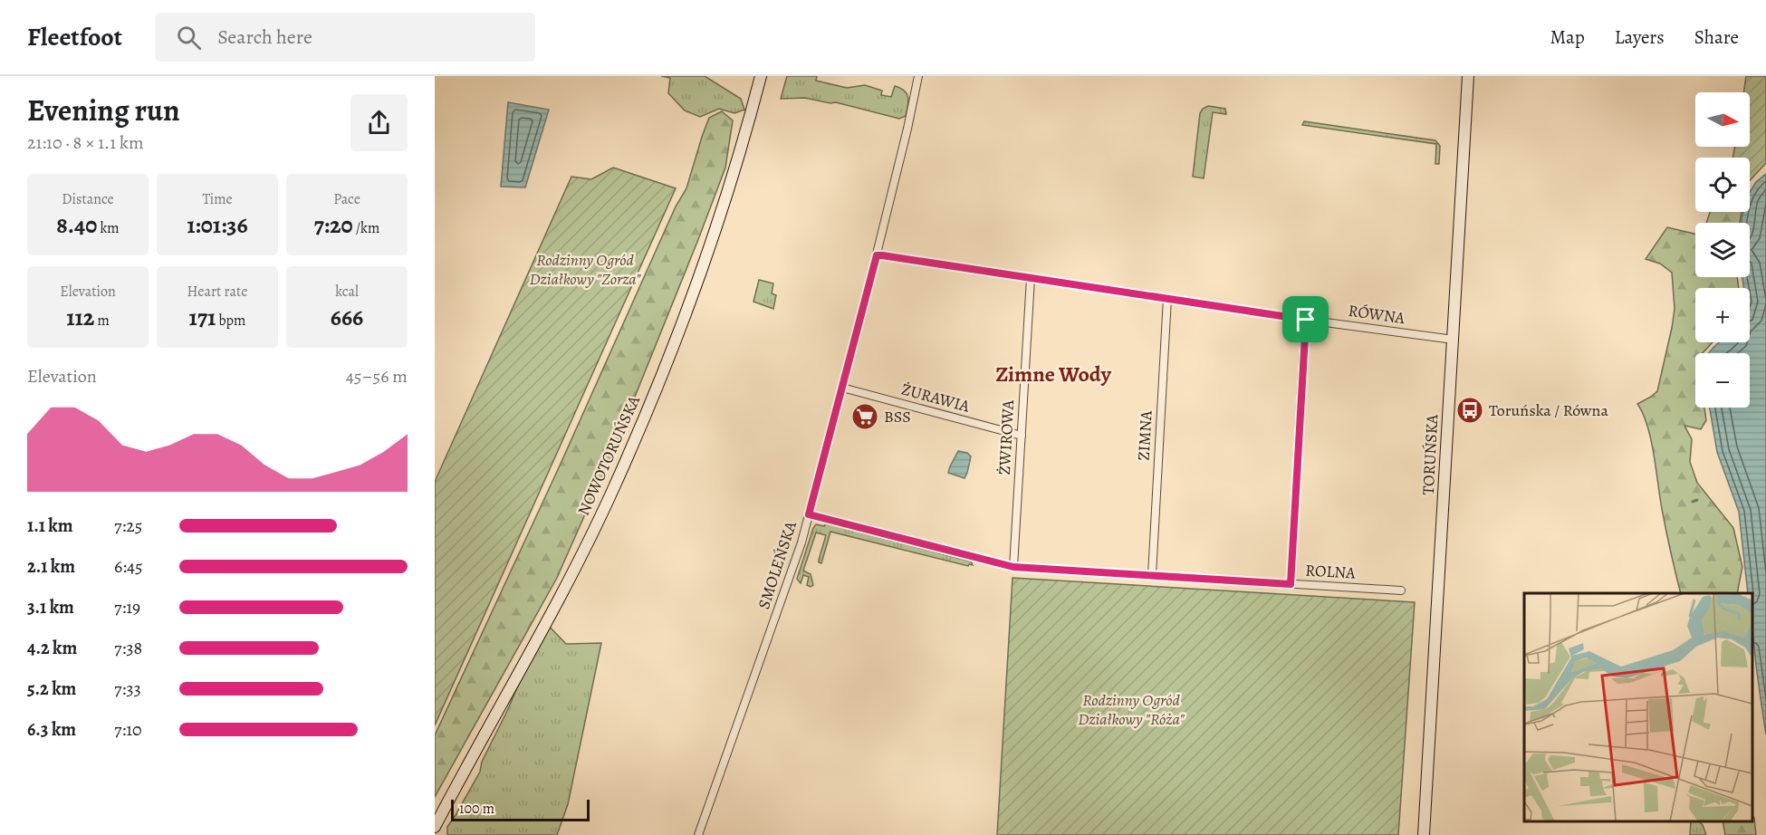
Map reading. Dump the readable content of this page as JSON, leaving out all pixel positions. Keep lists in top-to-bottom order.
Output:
{
  "streets": {
    "main road": ["TORUŃSKA", "NOWOTORUŃSKA"],
    "street": [
      "RÓWNA",
      "ŻURAWIA",
      "ZIMNA",
      "ŻWIROWA",
      "SMOLEŃSKA",
      "ROLNA"
    ]
  },
  "crossings": [
    ["RÓWNA", "ZIMNA"],
    ["RÓWNA", "ŻWIROWA"],
    ["RÓWNA", "TORUŃSKA"],
    ["RÓWNA", "SMOLEŃSKA"],
    ["ŻURAWIA", "ŻWIROWA"],
    ["ŻURAWIA", "SMOLEŃSKA"],
    ["ZIMNA", "ROLNA"],
    ["ŻWIROWA", "ROLNA"],
    ["SMOLEŃSKA", "ROLNA"]
  ],
  "districts": ["Zimne Wody"],
  "parks": ["Rodzinny Ogród Działkowy \"Zorza\"", "Rodzinny Ogród Działkowy \"Róża\""],
  "places": {
    "bus stop": ["Toruńska / Równa"],
    "supermarket": ["BSS"]
  },
  "scale_bar": "100 m",
  "north": "right",
  "page": {
    "header": "Fleetfoot",
    "search": "Search here",
    "nav": ["Map", "Layers", "Share"],
    "heading": ["Evening run", "21:10 · 8 × 1.1 km"],
    "map_buttons": ["+", "−"],
    "stats": [
      ["Distance", "8.40 km"],
      ["Time", "1:01:36"],
      ["Pace", "7:20 /km"],
      ["Elevation", "112 m"],
      ["Heart rate", "171 bpm"],
      ["kcal", "666"]
    ],
    "chart": ["Elevation", "45–56 m"],
    "list": [
      {
        "name": "1.1 km",
        "note": "7:25"
      },
      {
        "name": "2.1 km",
        "note": "6:45"
      },
      {
        "name": "3.1 km",
        "note": "7:19"
      },
      {
        "name": "4.2 km",
        "note": "7:38"
      },
      {
        "name": "5.2 km",
        "note": "7:33"
      },
      {
        "name": "6.3 km",
        "note": "7:10"
      }
    ],
    "scale": "100 m"
  }
}
